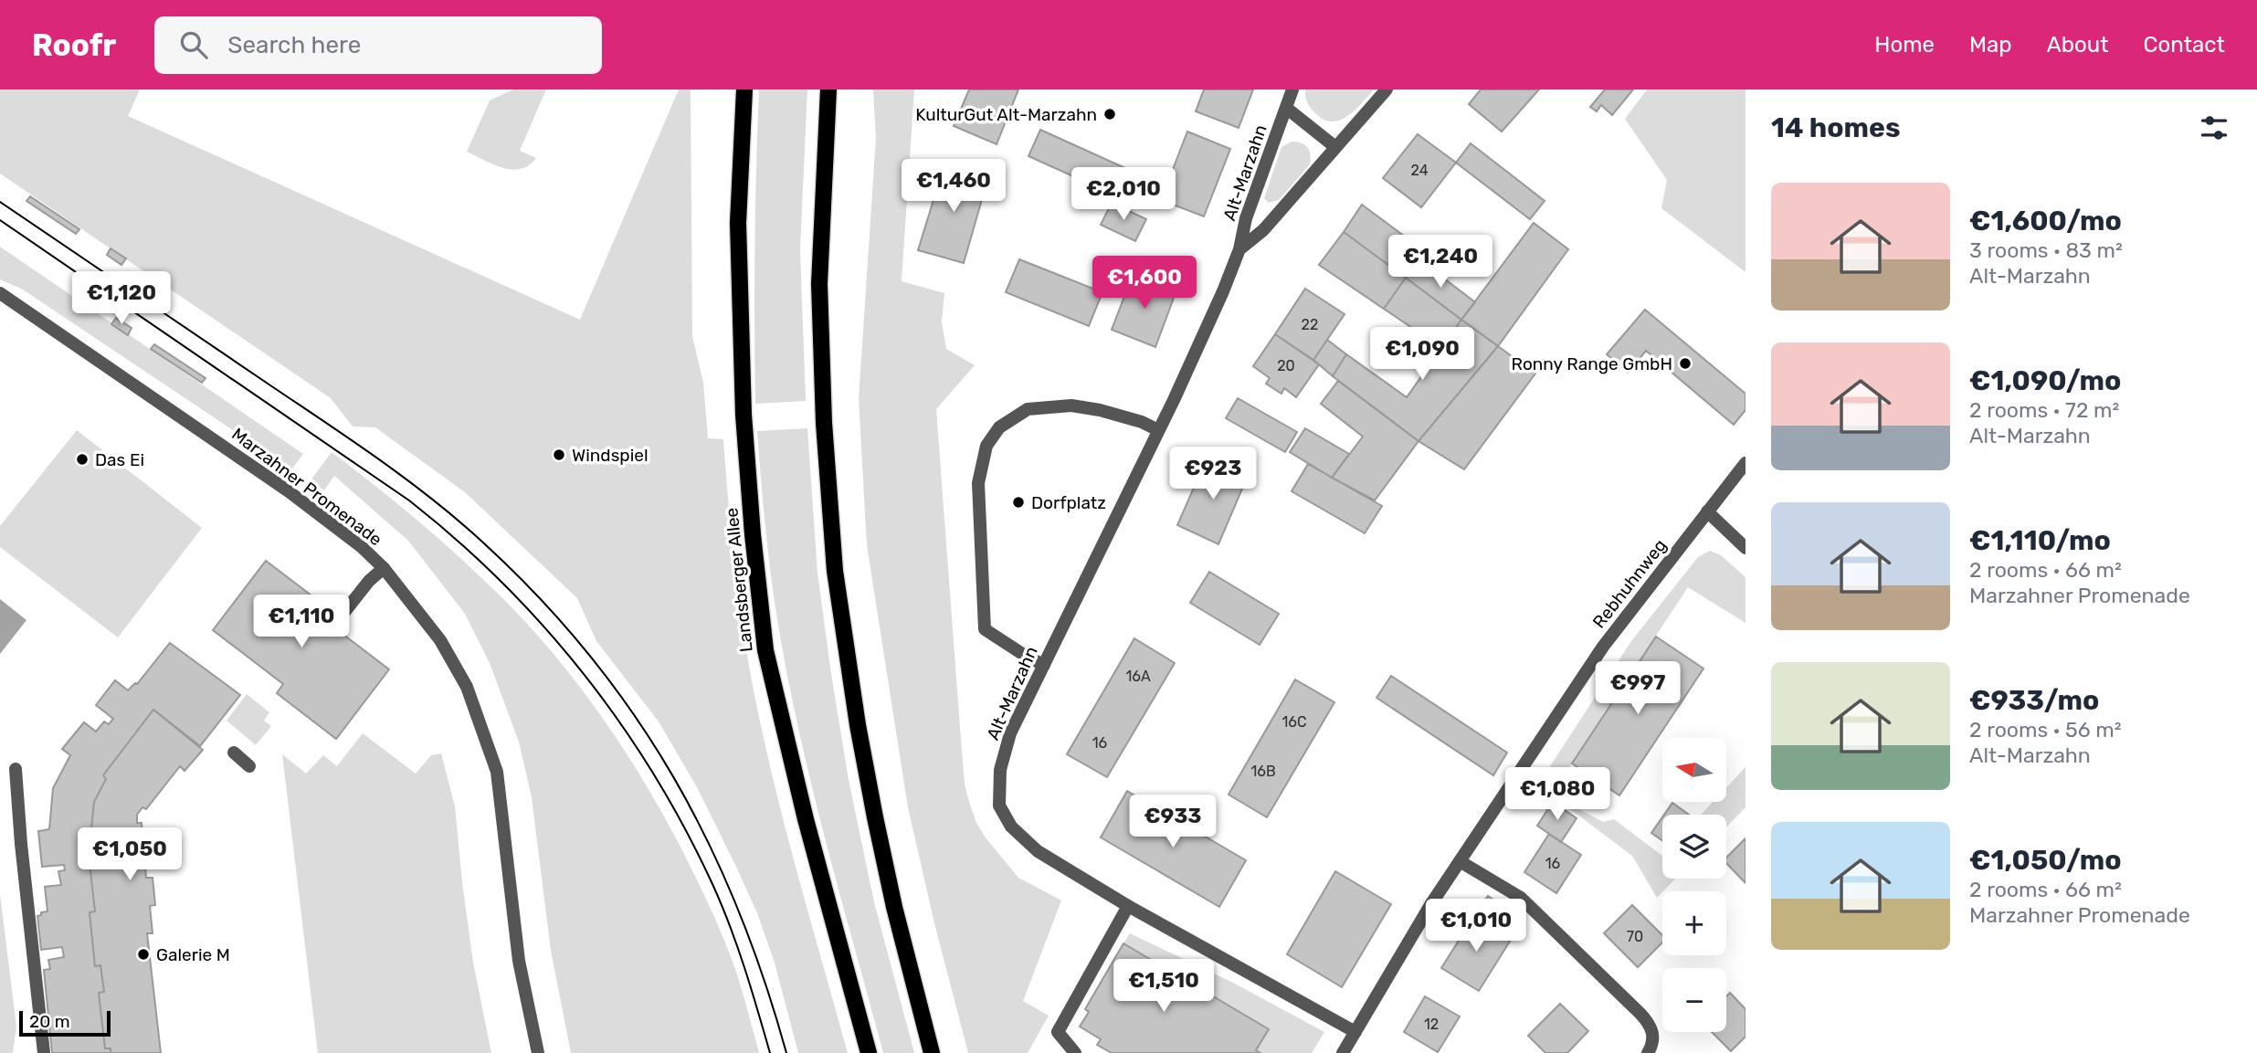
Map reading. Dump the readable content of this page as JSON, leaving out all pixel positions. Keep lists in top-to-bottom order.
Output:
{
  "streets": {
    "main road": ["Landsberger Allee"],
    "street": ["Alt-Marzahn", "Marzahner Promenade", "Rebhuhnweg"]
  },
  "crossings": [
    ["Alt-Marzahn", "Rebhuhnweg"]
  ],
  "places": [
    "KulturGut Alt-Marzahn",
    "Ronny Range GmbH",
    "Windspiel",
    "Das Ei",
    "Dorfplatz",
    "Galerie M"
  ],
  "house_numbers": [
    "24",
    "22",
    "20",
    "16A",
    "16C",
    "16",
    "16B",
    "16",
    "70",
    "12"
  ],
  "scale_bar": "20 m",
  "north": "left",
  "page": {
    "header": "Roofr",
    "search": "Search here",
    "nav": [
      "Home",
      "Map",
      "About",
      "Contact"
    ],
    "heading": "14 homes",
    "price": [
      "€1,460",
      "€2,010",
      "€1,240",
      "€1,600",
      "€1,120",
      "€1,090",
      "€923",
      "€1,110",
      "€997",
      "€1,080",
      "€933",
      "€1,050",
      "€1,010",
      "€1,510"
    ],
    "list": [
      {
        "name": "€1,600/mo",
        "note": "3 rooms · 83 m² · Alt-Marzahn"
      },
      {
        "name": "€1,090/mo",
        "note": "2 rooms · 72 m² · Alt-Marzahn"
      },
      {
        "name": "€1,110/mo",
        "note": "2 rooms · 66 m² · Marzahner Promenade"
      },
      {
        "name": "€933/mo",
        "note": "2 rooms · 56 m² · Alt-Marzahn"
      },
      {
        "name": "€1,050/mo",
        "note": "2 rooms · 66 m² · Marzahner Promenade"
      }
    ],
    "map_buttons": ["+", "−"],
    "scale": "20 m"
  }
}
